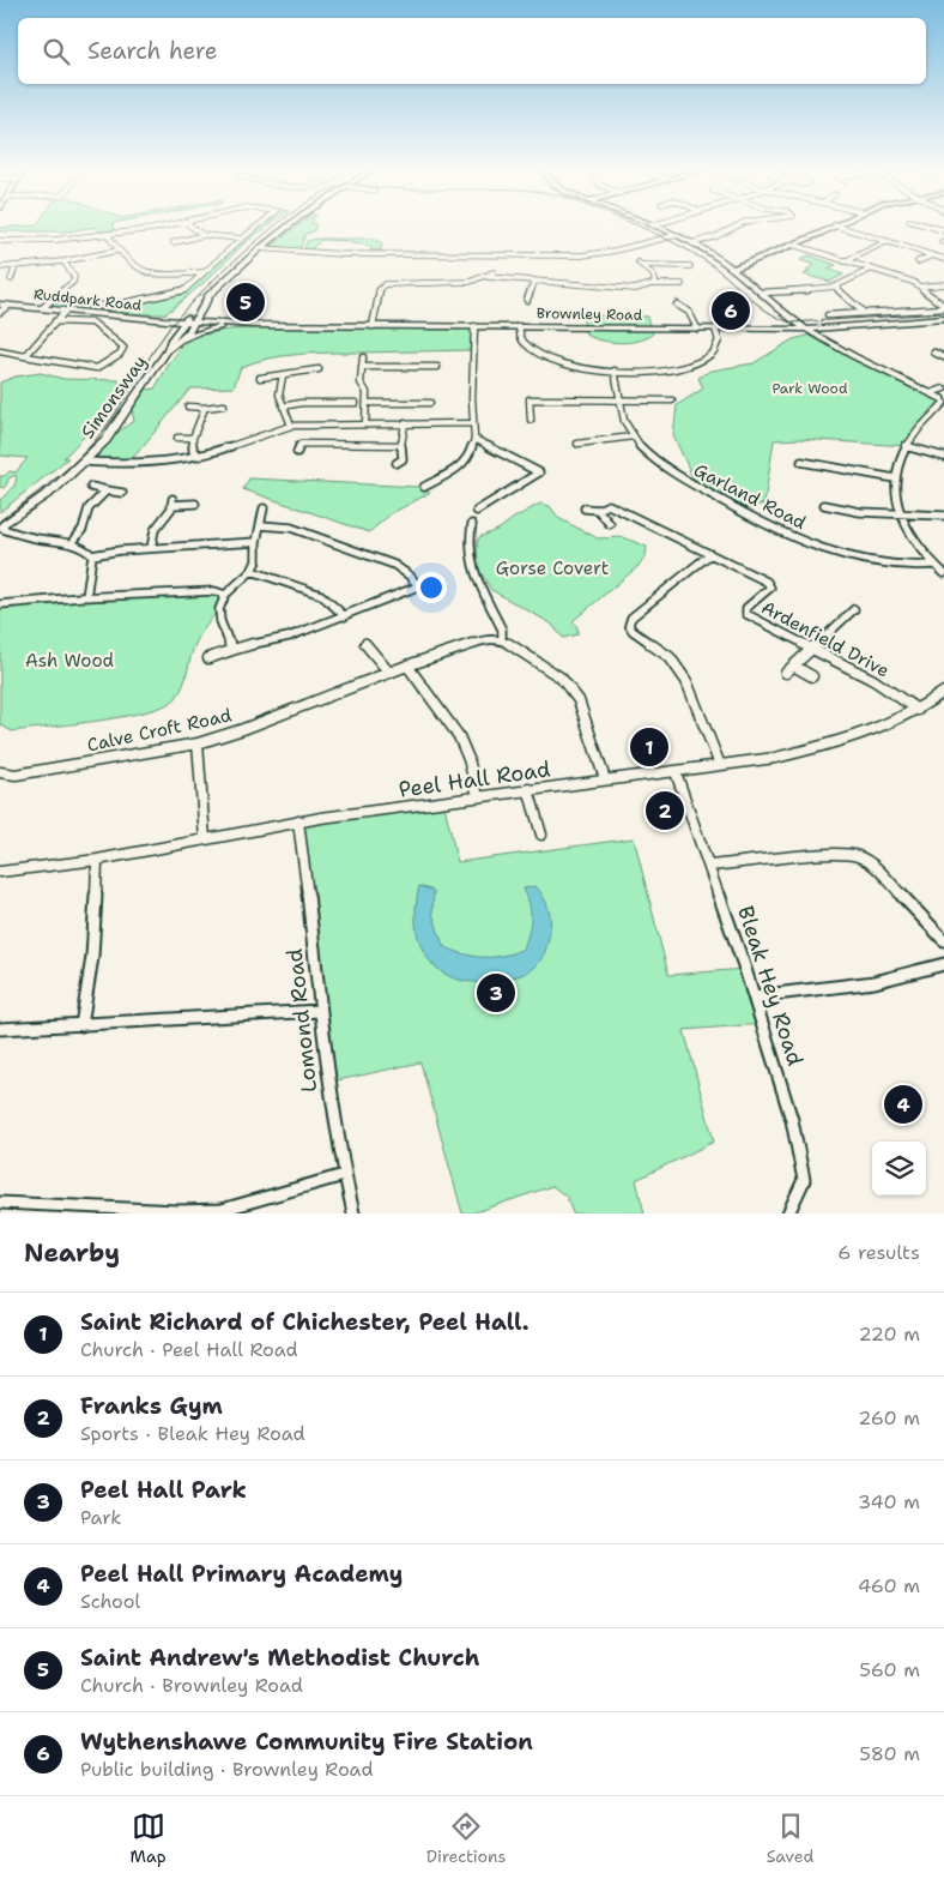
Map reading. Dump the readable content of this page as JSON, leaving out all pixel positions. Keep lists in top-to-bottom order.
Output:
{
  "streets": {
    "street": [
      "Ruddpark Road",
      "Brownley Road",
      "Simonsway",
      "Garland Road",
      "Ardenfield Drive",
      "Calve Croft Road",
      "Peel Hall Road",
      "Bleak Hey Road",
      "Lomond Road"
    ]
  },
  "crossings": [
    ["Ruddpark Road", "Brownley Road"],
    ["Ruddpark Road", "Simonsway"],
    ["Ardenfield Drive", "Peel Hall Road"],
    ["Peel Hall Road", "Bleak Hey Road"],
    ["Peel Hall Road", "Lomond Road"]
  ],
  "parks": ["Park Wood", "Gorse Covert", "Ash Wood"],
  "page": {
    "search": "Search here",
    "pins": [
      "5",
      "6",
      "1",
      "2",
      "3",
      "4"
    ],
    "heading": ["Nearby", "6 results"],
    "list": [
      {
        "mark": "1",
        "name": "Saint Richard of Chichester, Peel Hall.",
        "note": "Church · Peel Hall Road",
        "value": "220 m"
      },
      {
        "mark": "2",
        "name": "Franks Gym",
        "note": "Sports · Bleak Hey Road",
        "value": "260 m"
      },
      {
        "mark": "3",
        "name": "Peel Hall Park",
        "note": "Park",
        "value": "340 m"
      },
      {
        "mark": "4",
        "name": "Peel Hall Primary Academy",
        "note": "School",
        "value": "460 m"
      },
      {
        "mark": "5",
        "name": "Saint Andrew's Methodist Church",
        "note": "Church · Brownley Road",
        "value": "560 m"
      },
      {
        "mark": "6",
        "name": "Wythenshawe Community Fire Station",
        "note": "Public building · Brownley Road",
        "value": "580 m"
      }
    ],
    "nav": ["Map", "Directions", "Saved"]
  }
}
